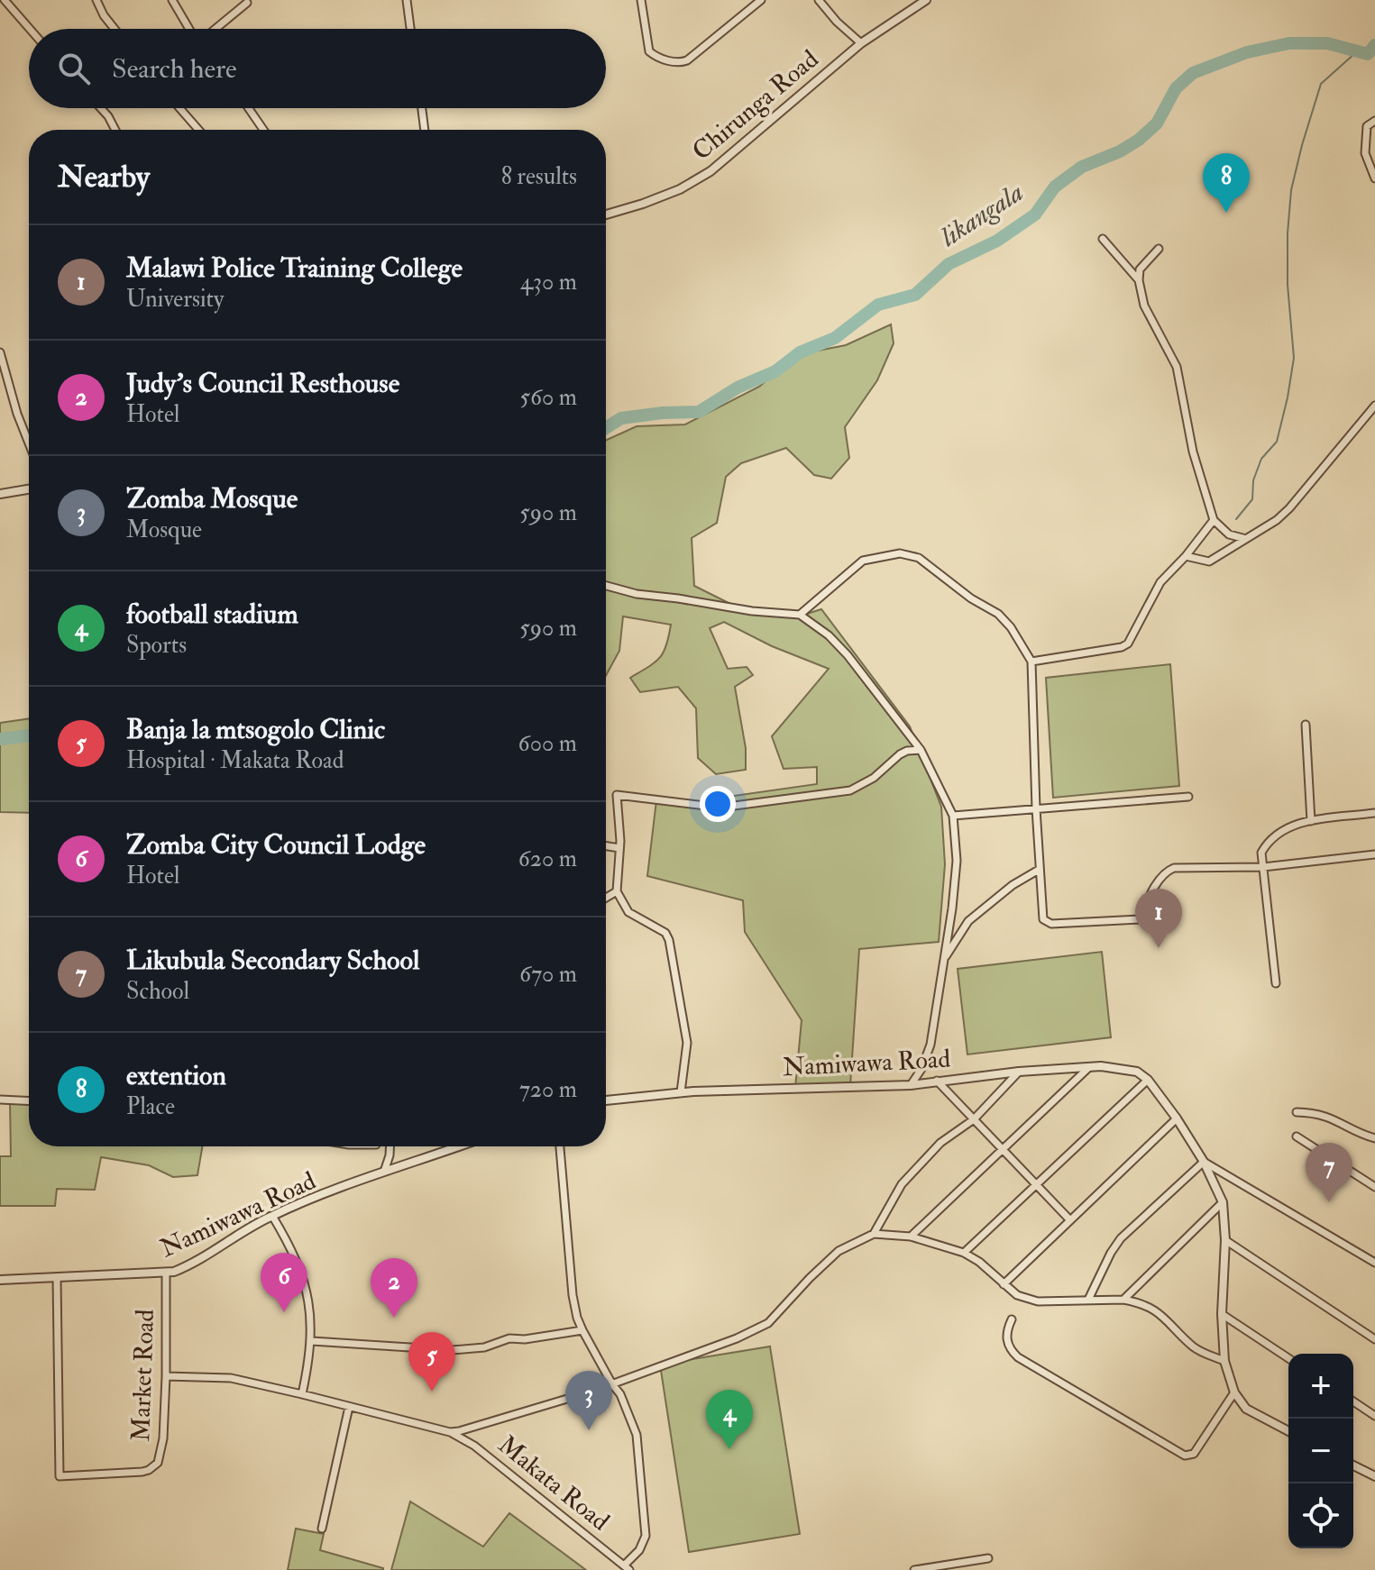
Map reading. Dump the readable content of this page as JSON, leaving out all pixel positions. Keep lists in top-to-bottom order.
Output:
{
  "streets": {
    "street": [
      "Chirunga Road",
      "Namiwawa Road",
      "Market Road",
      "Makata Road"
    ]
  },
  "crossings": [
    ["Namiwawa Road", "Market Road"]
  ],
  "water": ["likangala"],
  "page": {
    "search": "Search here",
    "heading": ["Nearby", "8 results"],
    "pins": [
      "8",
      "1",
      "7",
      "6",
      "2",
      "5",
      "3",
      "4"
    ],
    "list": [
      {
        "mark": "1",
        "name": "Malawi Police Training College",
        "note": "University",
        "value": "430 m"
      },
      {
        "mark": "2",
        "name": "Judy's Council Resthouse",
        "note": "Hotel",
        "value": "560 m"
      },
      {
        "mark": "3",
        "name": "Zomba Mosque",
        "note": "Mosque",
        "value": "590 m"
      },
      {
        "mark": "4",
        "name": "football stadium",
        "note": "Sports",
        "value": "590 m"
      },
      {
        "mark": "5",
        "name": "Banja la mtsogolo Clinic",
        "note": "Hospital · Makata Road",
        "value": "600 m"
      },
      {
        "mark": "6",
        "name": "Zomba City Council Lodge",
        "note": "Hotel",
        "value": "620 m"
      },
      {
        "mark": "7",
        "name": "Likubula Secondary School",
        "note": "School",
        "value": "670 m"
      },
      {
        "mark": "8",
        "name": "extention",
        "note": "Place",
        "value": "720 m"
      }
    ],
    "map_buttons": ["+", "−"]
  }
}
